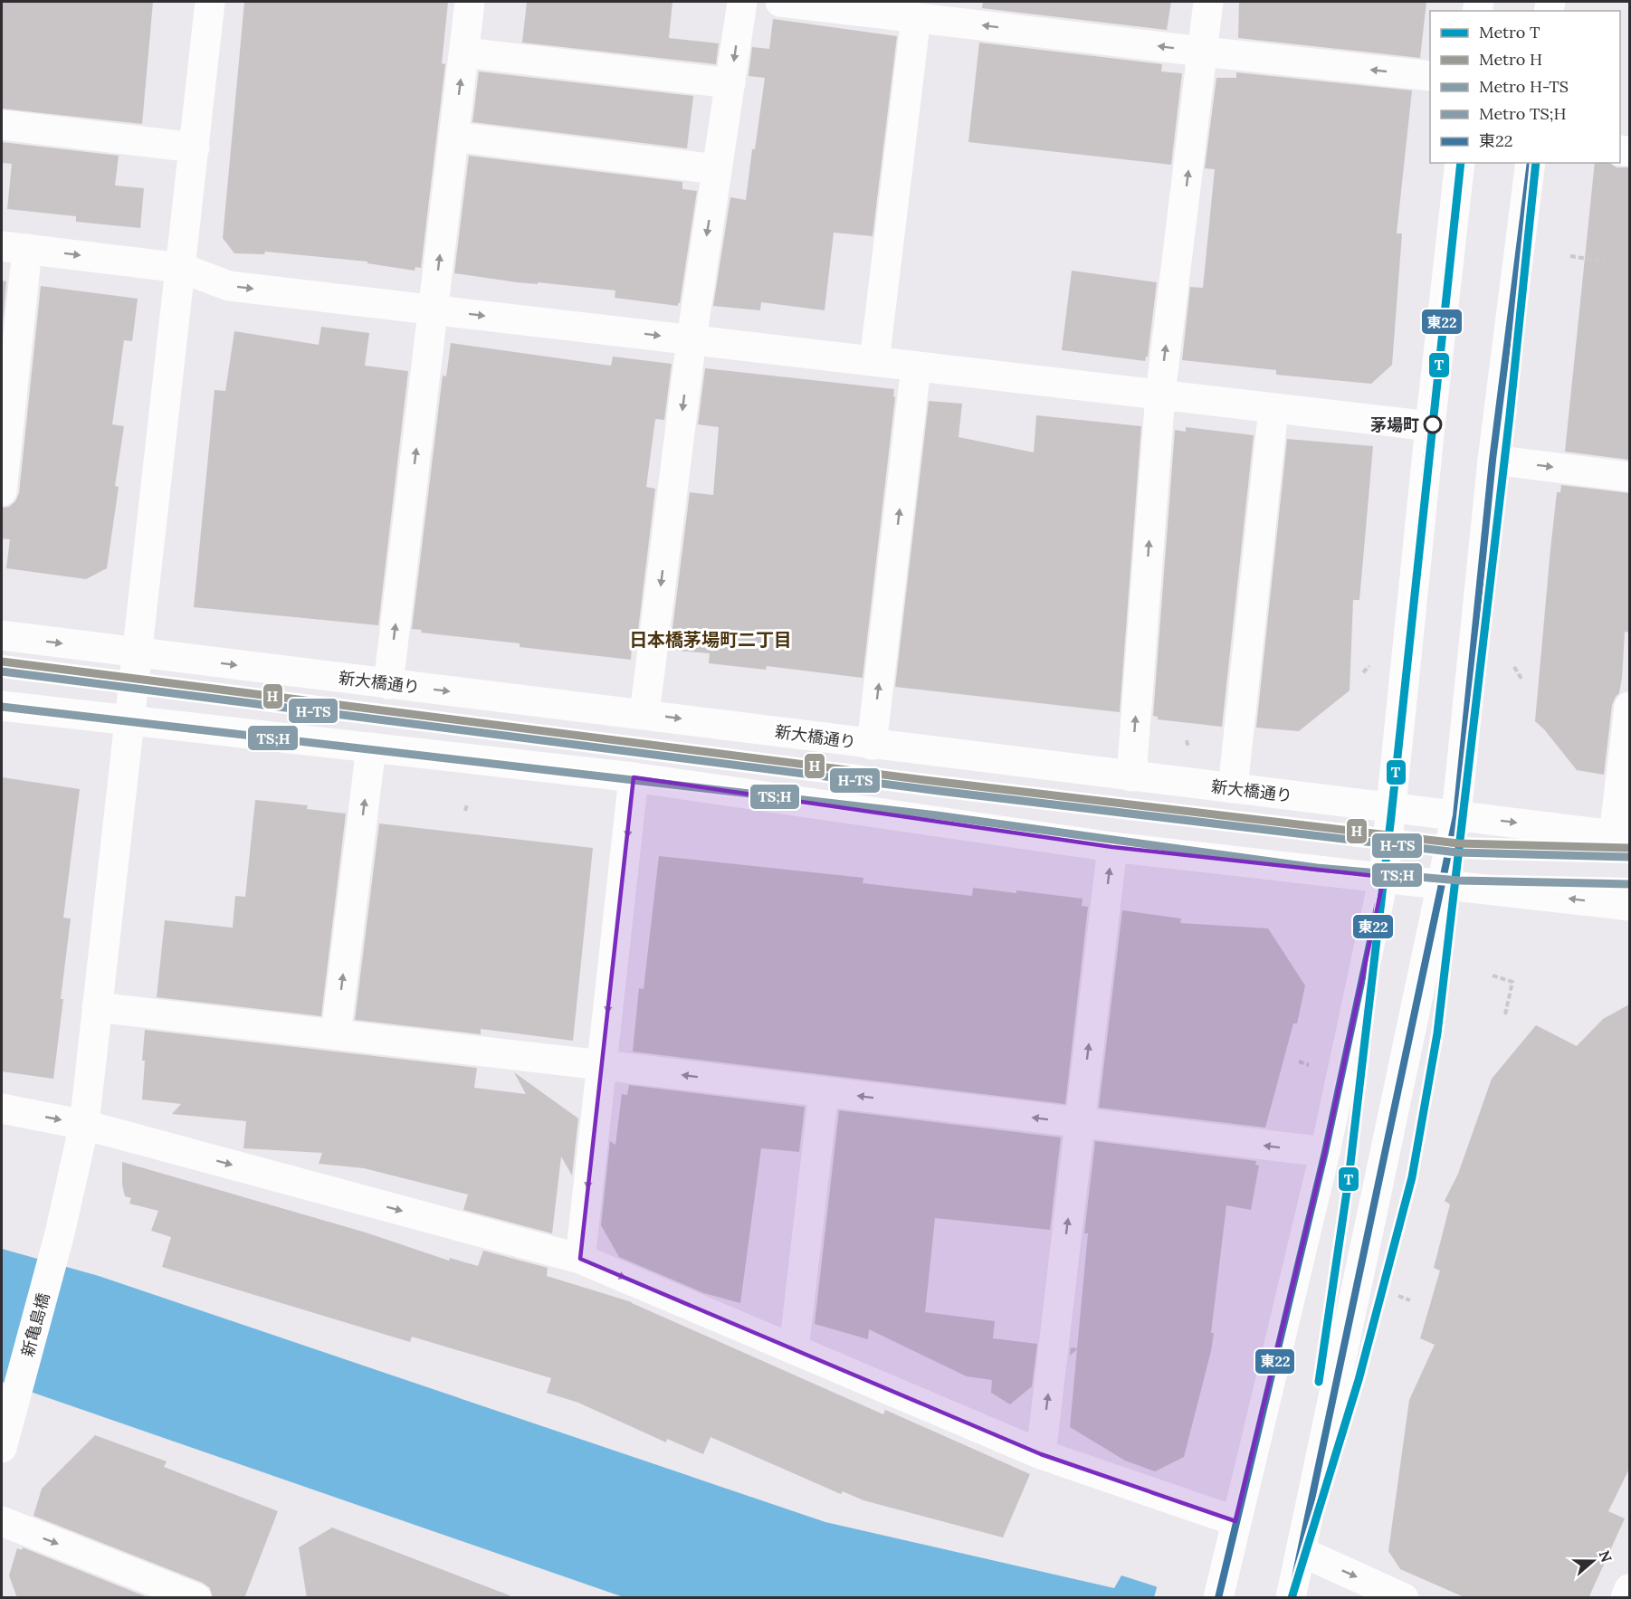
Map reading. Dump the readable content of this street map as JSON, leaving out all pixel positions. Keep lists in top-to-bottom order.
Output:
{
  "streets": {
    "street": ["新大橋通り", "新亀島橋"]
  },
  "crossings": [
    ["新大橋通り", "新亀島橋"]
  ],
  "districts": ["日本橋茅場町二丁目"],
  "places": ["茅場町"],
  "lines": [
    "metro line T",
    "transit line 東22",
    "metro line H",
    "metro line H-TS",
    "metro line TS;H"
  ],
  "legend": [
    "Metro T",
    "Metro H",
    "Metro H-TS",
    "Metro TS;H",
    "東22"
  ],
  "north": "right"
}
